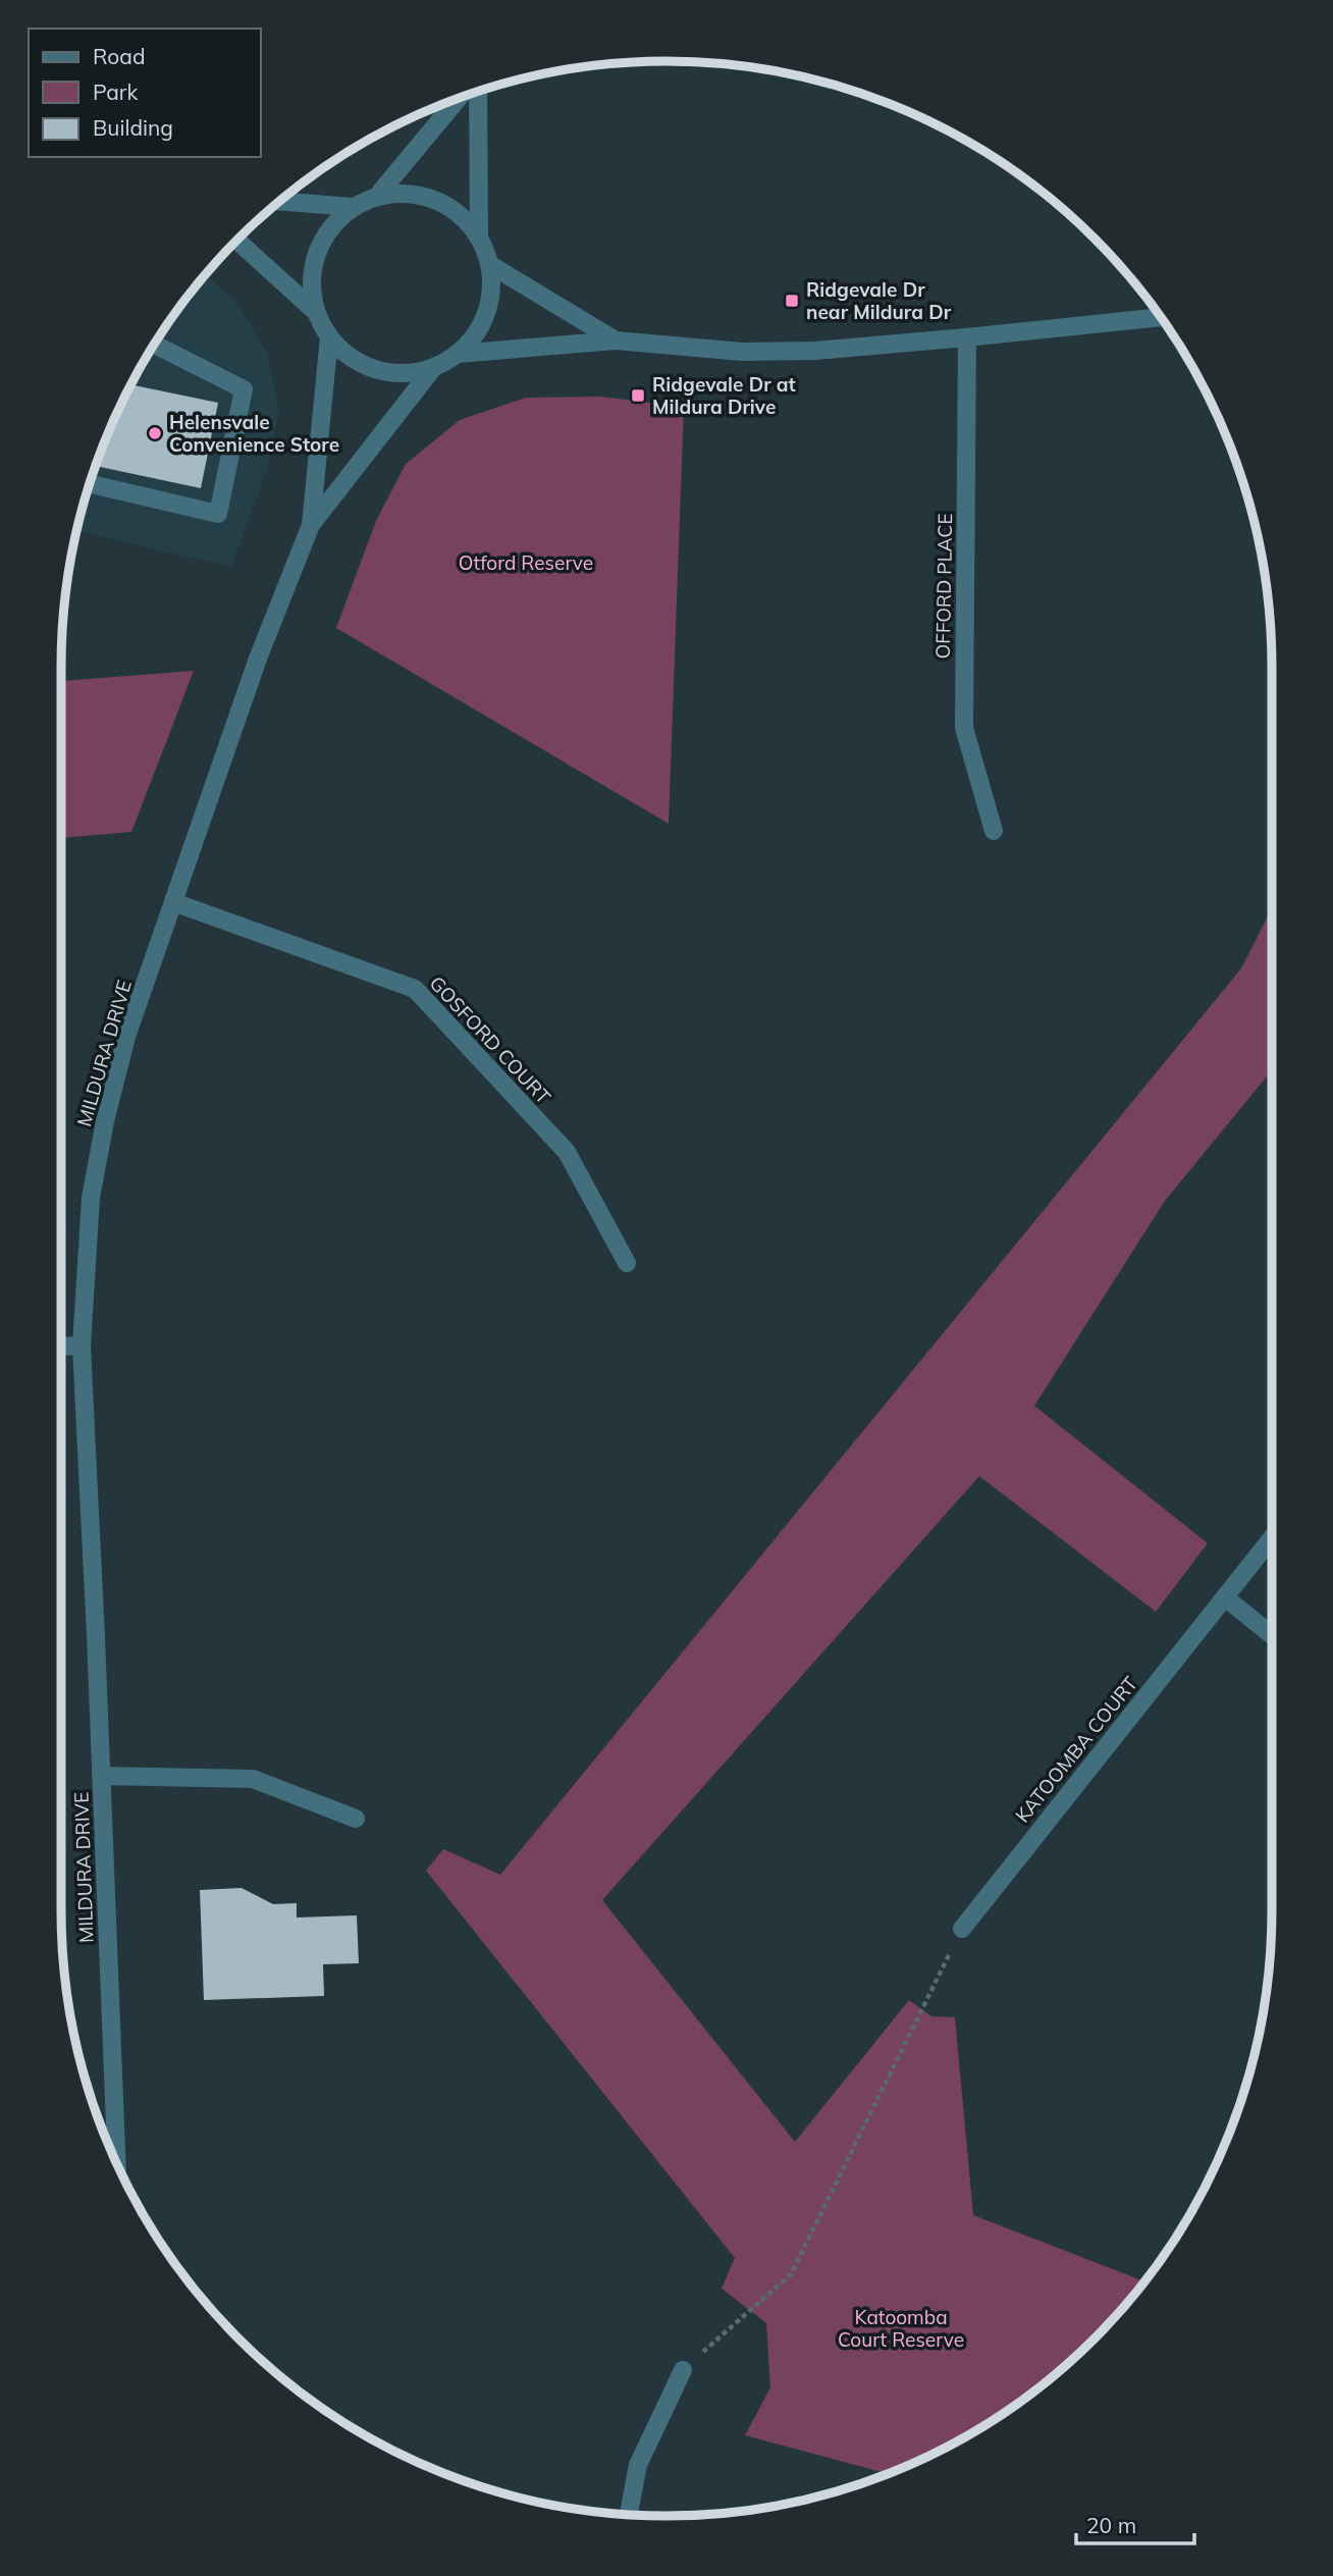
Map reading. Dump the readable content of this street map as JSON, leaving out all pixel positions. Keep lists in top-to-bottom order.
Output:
{
  "streets": {
    "street": [
      "OFFORD PLACE",
      "GOSFORD COURT",
      "MILDURA DRIVE",
      "KATOOMBA COURT"
    ]
  },
  "crossings": [
    ["GOSFORD COURT", "MILDURA DRIVE"]
  ],
  "parks": ["Otford Reserve", "Katoomba Court Reserve"],
  "places": {
    "transit": ["Ridgevale Dr near Mildura Dr", "Ridgevale Dr at Mildura Drive"],
    "other": ["Helensvale Convenience Store"]
  },
  "legend": ["Road", "Park", "Building"],
  "scale_bar": "20 m"
}
